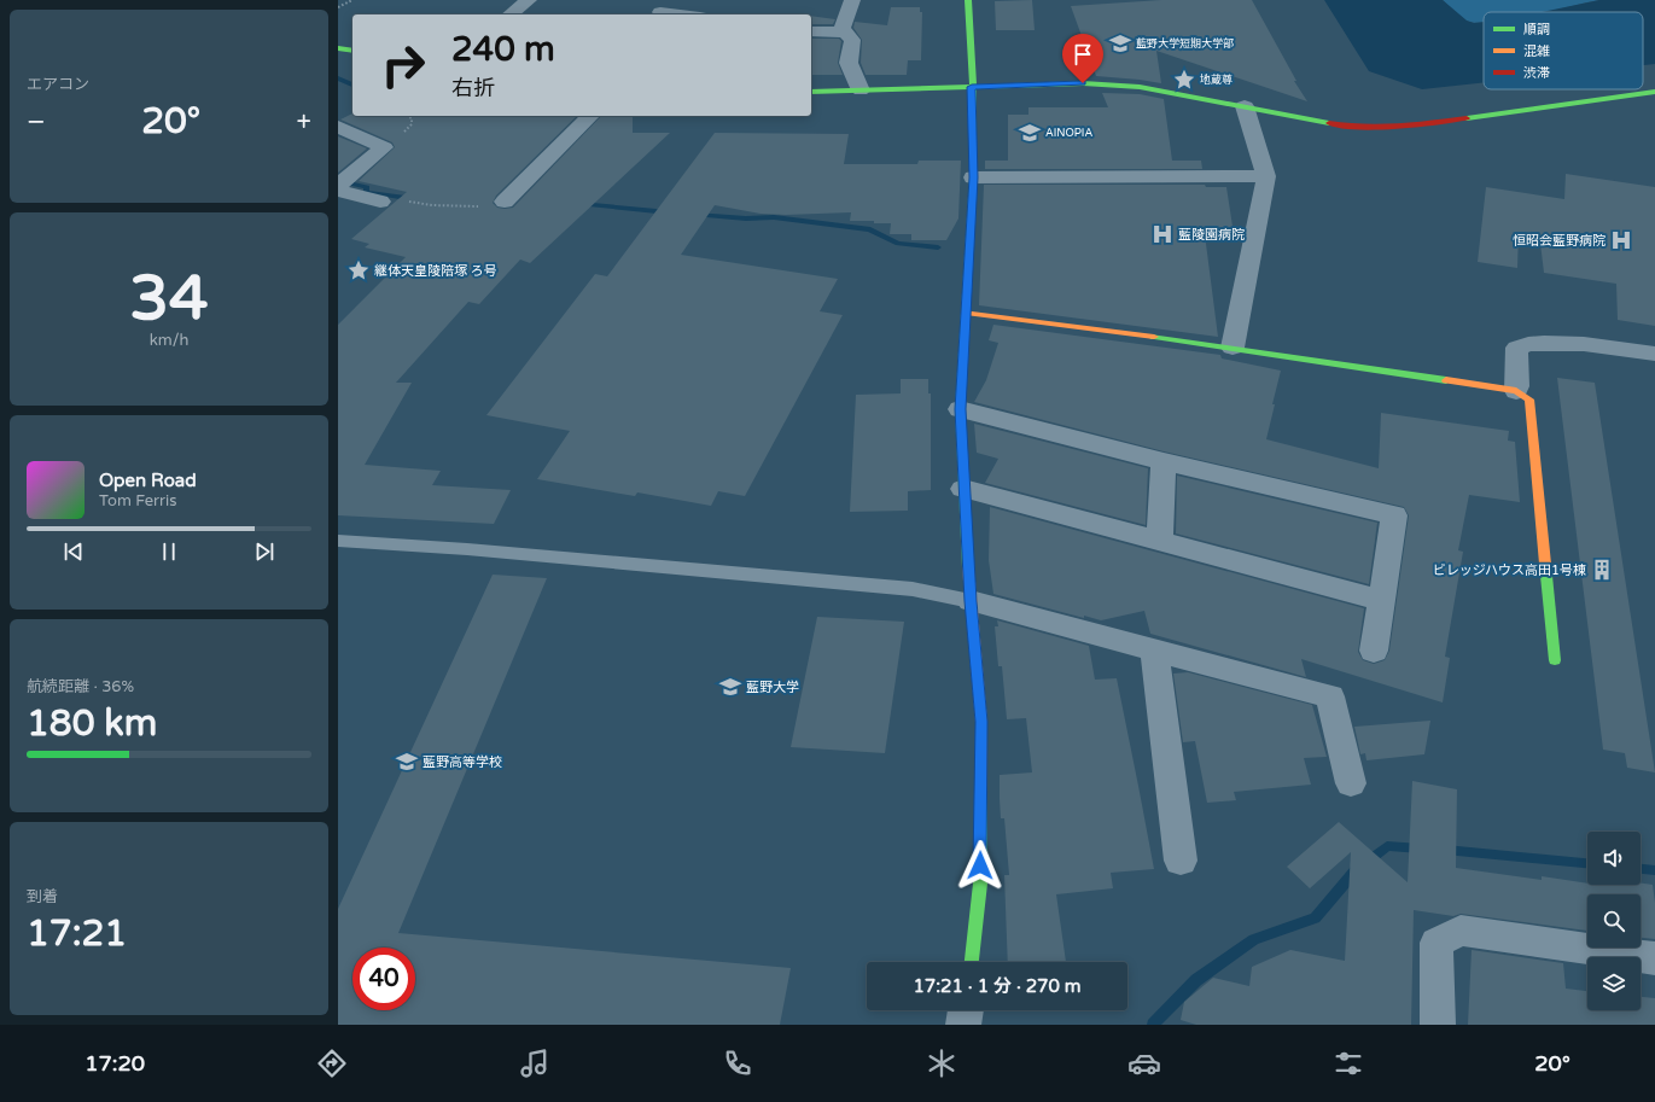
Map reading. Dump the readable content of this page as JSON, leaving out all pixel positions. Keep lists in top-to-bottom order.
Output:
{
  "places": {
    "school or university": [
      "藍野大学短期大学部",
      "AINOPIA",
      "藍野大学",
      "藍野高等学校"
    ],
    "place": ["地蔵尊", "継体天皇陵陪塚 ろ号"],
    "hospital": ["藍陵園病院", "恒昭会藍野病院"],
    "building": ["ビレッジハウス高田1号棟"]
  },
  "legend": ["順調", "混雑", "渋滞"],
  "page": {
    "tile": [
      "エアコン",
      ["34", "km/h"],
      ["航続距離 · 36%", "180 km"],
      ["到着", "17:21"]
    ],
    "turn": ["240 m", "右折"],
    "heat": ["−", "20°", "+"],
    "song": ["Open Road", "Tom Ferris"],
    "limit": "40",
    "trip": "17:21 · 1 分 · 270 m",
    "tabs": ["17:20", "20°"]
  }
}
